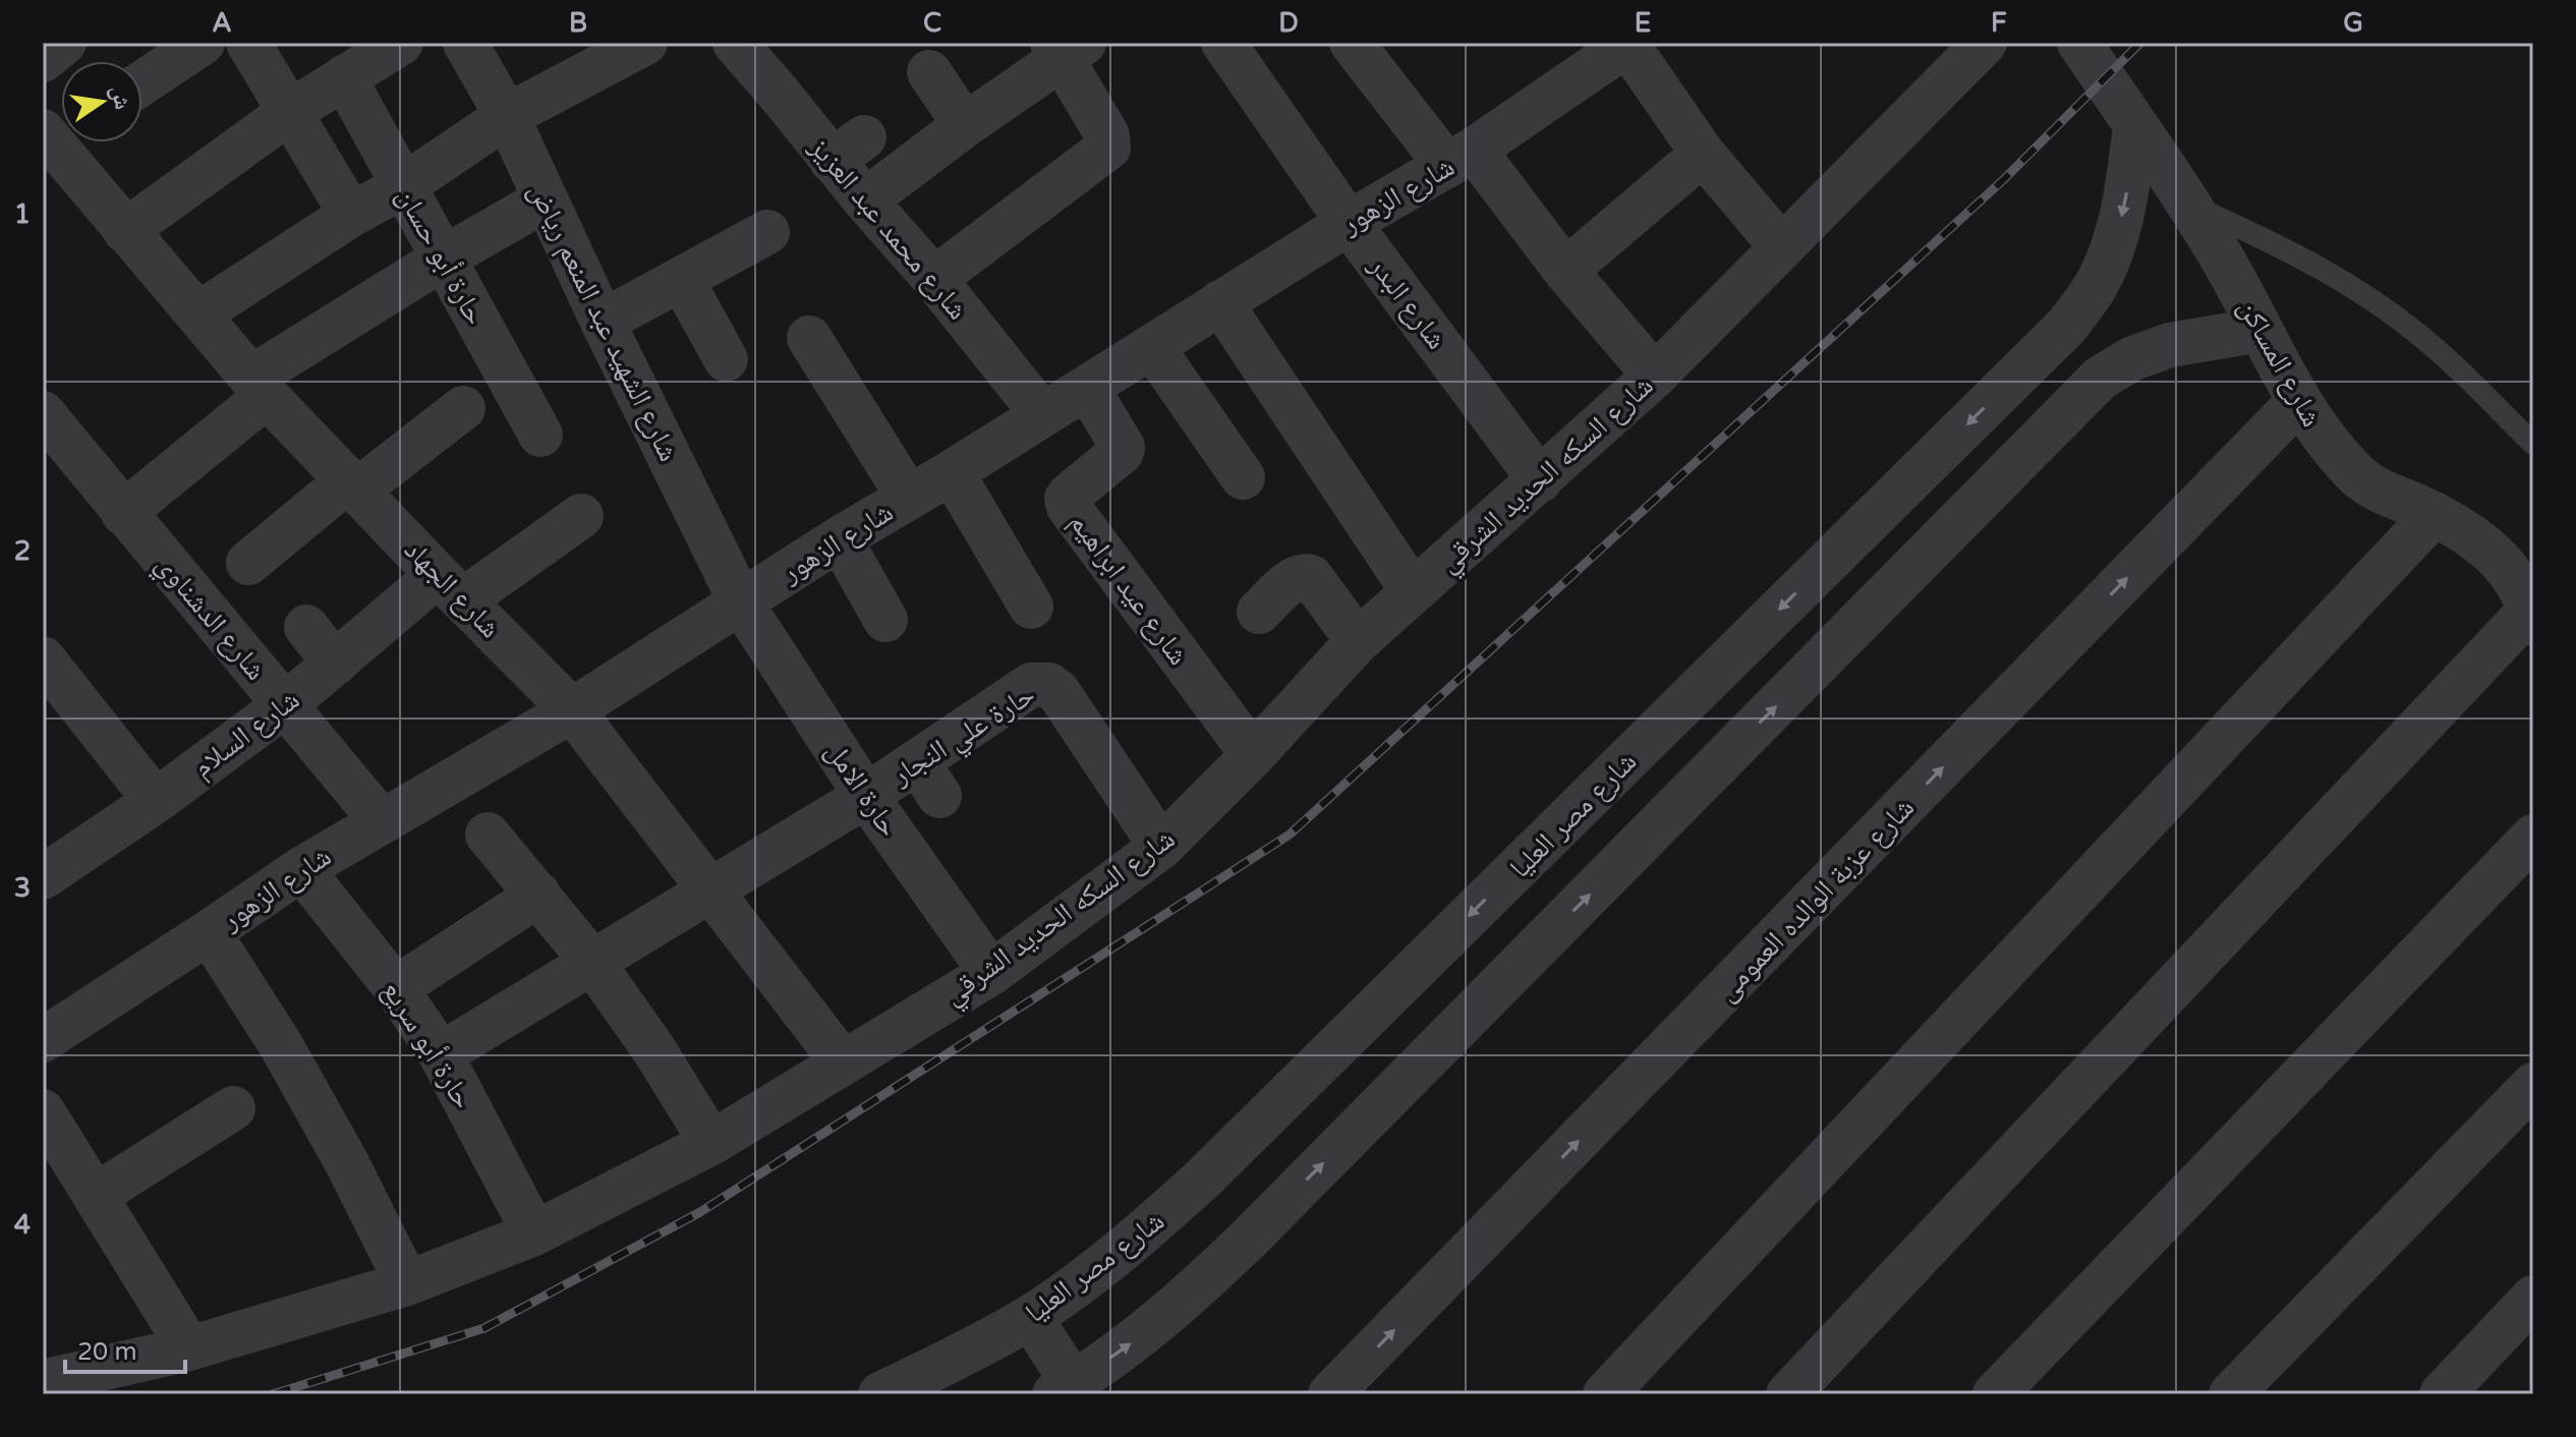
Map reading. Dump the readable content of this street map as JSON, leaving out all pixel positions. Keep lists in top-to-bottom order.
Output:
{
  "streets": {
    "street": [
      "شارع الزهور",
      "شارع محمد عبد العزيز",
      "حارة أبو حسان",
      "شارع البدر",
      "شارع الشهيد عبد المنعم رياض",
      "شارع المساكن",
      "شارع السكه الحديد الشرقي",
      "شارع الجهاد",
      "شارع عيد ابراهيم",
      "شارع الدشناوي",
      "شارع السلام",
      "حارة علي النجار",
      "حارة الامل",
      "شارع مصر العليا",
      "شارع عزبة الوالده العمومى",
      "حارة أبو سريع"
    ]
  },
  "crossings": [
    ["شارع الزهور", "شارع محمد عبد العزيز"],
    ["شارع الزهور", "شارع البدر"],
    ["شارع الزهور", "شارع الشهيد عبد المنعم رياض"],
    ["شارع الزهور", "شارع الجهاد"],
    ["شارع الزهور", "شارع عيد ابراهيم"],
    ["شارع الزهور", "شارع الدشناوي"],
    ["شارع الزهور", "حارة الامل"],
    ["شارع الزهور", "حارة أبو سريع"],
    ["شارع البدر", "شارع السكه الحديد الشرقي"],
    ["شارع الشهيد عبد المنعم رياض", "حارة الامل"],
    ["شارع المساكن", "شارع مصر العليا"],
    ["شارع المساكن", "شارع عزبة الوالده العمومى"],
    ["شارع السكه الحديد الشرقي", "شارع الجهاد"],
    ["شارع السكه الحديد الشرقي", "شارع عيد ابراهيم"],
    ["شارع السكه الحديد الشرقي", "حارة علي النجار"],
    ["شارع السكه الحديد الشرقي", "حارة الامل"],
    ["شارع السكه الحديد الشرقي", "حارة أبو سريع"],
    ["شارع الجهاد", "شارع السلام"],
    ["شارع الجهاد", "حارة علي النجار"],
    ["شارع الدشناوي", "شارع السلام"],
    ["حارة علي النجار", "حارة الامل"],
    ["حارة علي النجار", "حارة أبو سريع"]
  ],
  "scale_bar": "20 m",
  "north": "right",
  "grid": {
    "columns": [
      "A",
      "B",
      "C",
      "D",
      "E",
      "F",
      "G"
    ],
    "rows": [
      "1",
      "2",
      "3",
      "4"
    ]
  }
}
